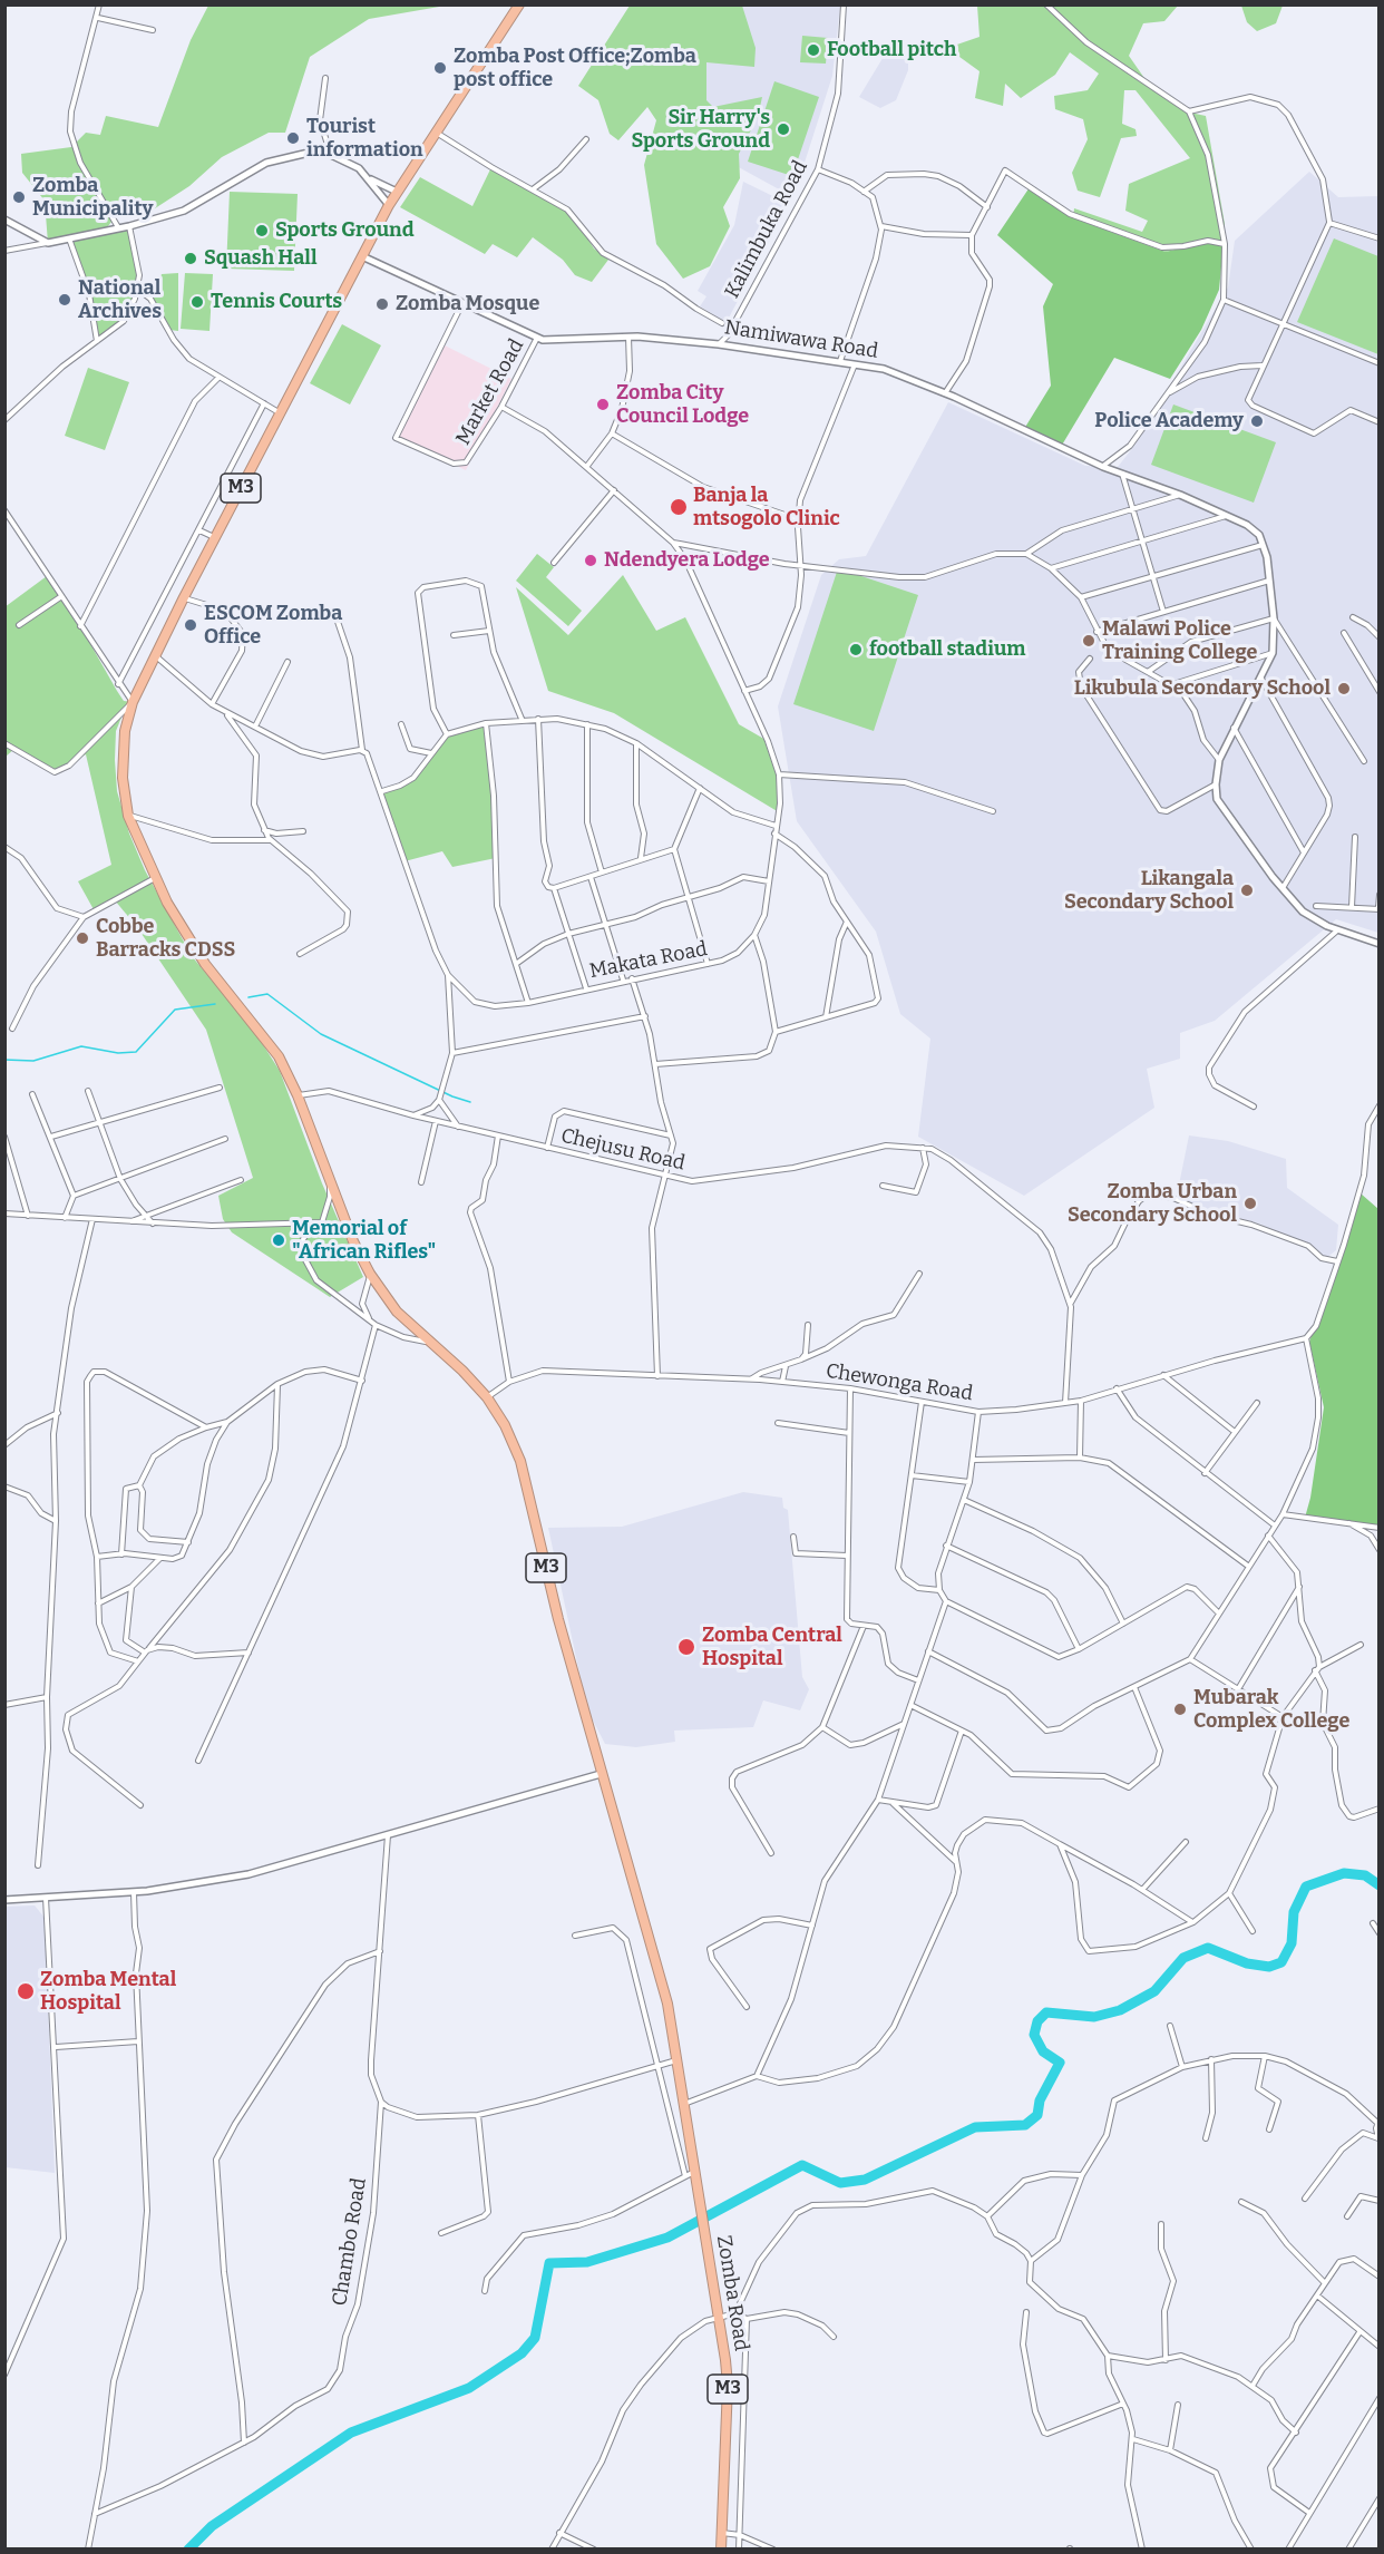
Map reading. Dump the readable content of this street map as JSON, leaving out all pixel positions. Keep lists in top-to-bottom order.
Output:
{
  "streets": {
    "highway": ["M3", "Zomba Road"],
    "street": [
      "Kalimbuka Road",
      "Namiwawa Road",
      "Market Road",
      "Makata Road",
      "Chejusu Road",
      "Chewonga Road",
      "Chambo Road"
    ]
  },
  "crossings": [
    ["Kalimbuka Road", "Namiwawa Road"],
    ["Namiwawa Road", "Market Road"],
    ["Namiwawa Road", "M3"],
    ["Market Road", "Makata Road"],
    ["M3", "Chejusu Road"],
    ["M3", "Chewonga Road"],
    ["M3", "Zomba Road"]
  ],
  "places": [
    "Football pitch",
    "Zomba Post Office;Zomba post office",
    "Sir Harry's Sports Ground",
    "Tourist information",
    "Zomba Municipality",
    "Sports Ground",
    "Squash Hall",
    "National Archives",
    "Tennis Courts",
    "Zomba Mosque",
    "Zomba City Council Lodge",
    "Police Academy",
    "Banja la mtsogolo Clinic",
    "Ndendyera Lodge",
    "ESCOM Zomba Office",
    "Malawi Police Training College",
    "football stadium",
    "Likubula Secondary School",
    "Likangala Secondary School",
    "Cobbe Barracks CDSS",
    "Zomba Urban Secondary School",
    "Memorial of \"African Rifles\"",
    "Zomba Central Hospital",
    "Mubarak Complex College",
    "Zomba Mental Hospital"
  ]
}
